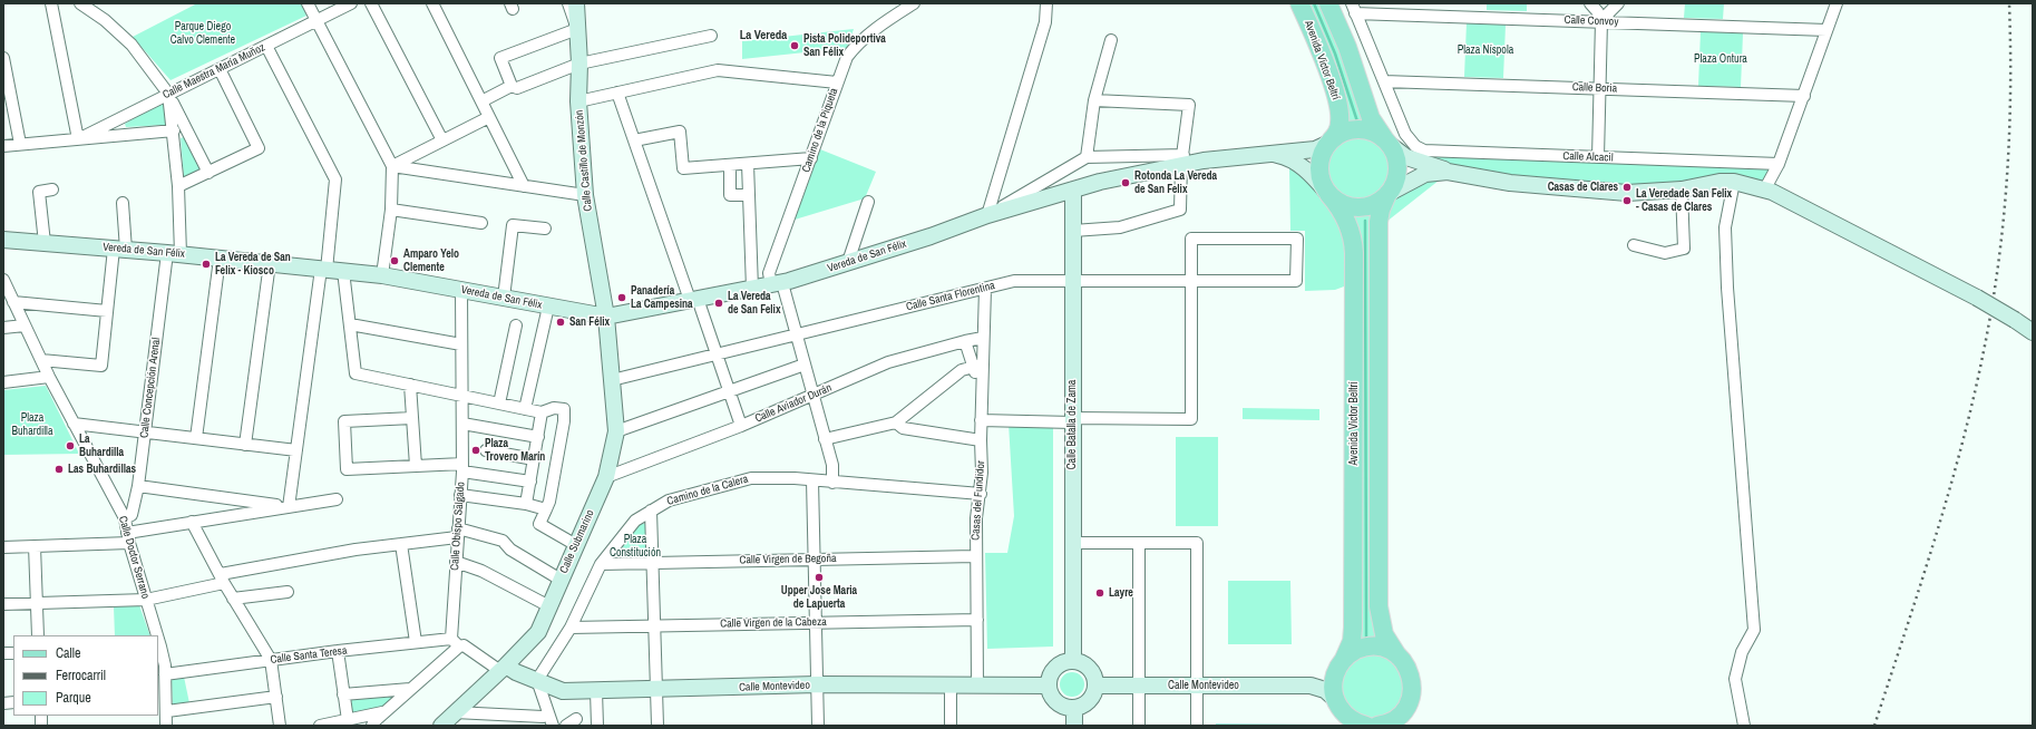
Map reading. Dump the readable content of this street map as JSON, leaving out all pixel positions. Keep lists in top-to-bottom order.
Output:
{
  "streets": {
    "main road": [
      "Avenida Víctor Beltrí",
      "Calle Castillo de Monzón",
      "Vereda de San Félix",
      "Calle Batalla de Zama",
      "Calle Submarino",
      "Calle Montevideo"
    ],
    "street": [
      "Calle Convoy",
      "Calle Maestra María Muñoz",
      "Calle Boria",
      "Camino de la Piqueta",
      "Calle Alcacil",
      "Calle Santa Florentina",
      "Calle Concepción Arenal",
      "Calle Aviador Durán",
      "Camino de la Calera",
      "Casas del Fundidor",
      "Calle Obispo Salgado",
      "Calle Doctor Serrano",
      "Calle Virgen de Begoña",
      "Calle Virgen de la Cabeza",
      "Calle Santa Teresa"
    ]
  },
  "crossings": [
    ["Avenida Víctor Beltrí", "Vereda de San Félix"],
    ["Avenida Víctor Beltrí", "Calle Montevideo"],
    ["Calle Maestra María Muñoz", "Calle Concepción Arenal"],
    ["Calle Boria", "Calle Alcacil"],
    ["Camino de la Piqueta", "Vereda de San Félix"],
    ["Camino de la Piqueta", "Calle Santa Florentina"],
    ["Camino de la Piqueta", "Calle Aviador Durán"],
    ["Camino de la Piqueta", "Camino de la Calera"],
    ["Calle Castillo de Monzón", "Vereda de San Félix"],
    ["Calle Castillo de Monzón", "Calle Submarino"],
    ["Vereda de San Félix", "Calle Concepción Arenal"],
    ["Vereda de San Félix", "Calle Batalla de Zama"],
    ["Vereda de San Félix", "Calle Obispo Salgado"],
    ["Vereda de San Félix", "Calle Submarino"],
    ["Calle Santa Florentina", "Calle Batalla de Zama"],
    ["Calle Santa Florentina", "Casas del Fundidor"],
    ["Calle Santa Florentina", "Calle Submarino"],
    ["Calle Concepción Arenal", "Calle Doctor Serrano"],
    ["Calle Aviador Durán", "Casas del Fundidor"],
    ["Calle Aviador Durán", "Calle Submarino"],
    ["Calle Batalla de Zama", "Calle Montevideo"],
    ["Camino de la Calera", "Casas del Fundidor"],
    ["Camino de la Calera", "Calle Virgen de Begoña"],
    ["Camino de la Calera", "Calle Virgen de la Cabeza"],
    ["Camino de la Calera", "Calle Montevideo"],
    ["Casas del Fundidor", "Calle Virgen de Begoña"],
    ["Casas del Fundidor", "Calle Virgen de la Cabeza"],
    ["Casas del Fundidor", "Calle Montevideo"],
    ["Calle Obispo Salgado", "Calle Santa Teresa"],
    ["Calle Submarino", "Calle Montevideo"],
    ["Calle Doctor Serrano", "Calle Santa Teresa"]
  ],
  "districts": ["La Vereda"],
  "parks": [
    "Parque Diego Calvo Clemente",
    "Plaza Níspola",
    "Plaza Ontura",
    "Plaza Buhardilla",
    "Plaza Constitución"
  ],
  "places": [
    "Pista Polideportiva San Félix",
    "Rotonda La Vereda de San Felix",
    "Casas de Clares",
    "La Veredade San Felix - Casas de Clares",
    "Amparo Yelo Clemente",
    "La Vereda de San Felix - Kiosco",
    "Panadería La Campesina",
    "La Vereda de San Felix",
    "San Félix",
    "La Buhardilla",
    "Plaza Trovero Marín",
    "Las Buhardillas",
    "Upper Jose Maria de Lapuerta",
    "Layre"
  ],
  "legend": ["Calle", "Ferrocarril", "Parque"]
}
